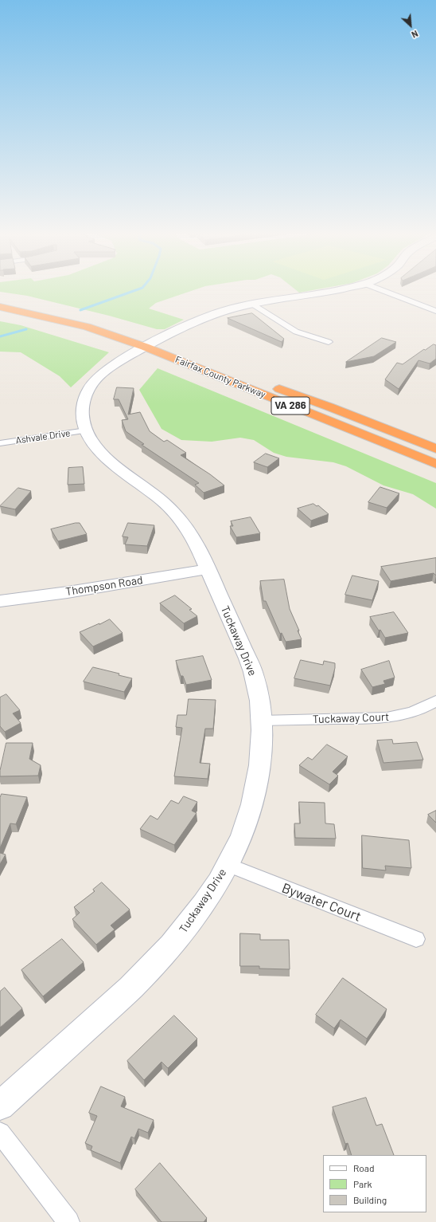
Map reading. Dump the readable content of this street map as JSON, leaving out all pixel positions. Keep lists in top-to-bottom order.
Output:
{
  "streets": {
    "highway": ["Fairfax County Parkway", "VA 286"],
    "street": [
      "Ashvale Drive",
      "Thompson Road",
      "Tuckaway Drive",
      "Tuckaway Court",
      "Bywater Court"
    ]
  },
  "crossings": [
    ["Fairfax County Parkway", "Tuckaway Drive"],
    ["Ashvale Drive", "Tuckaway Drive"],
    ["Thompson Road", "Tuckaway Drive"],
    ["Tuckaway Drive", "Tuckaway Court"],
    ["Tuckaway Drive", "Bywater Court"]
  ],
  "legend": ["Road", "Park", "Building"],
  "north": "bottom right"
}
